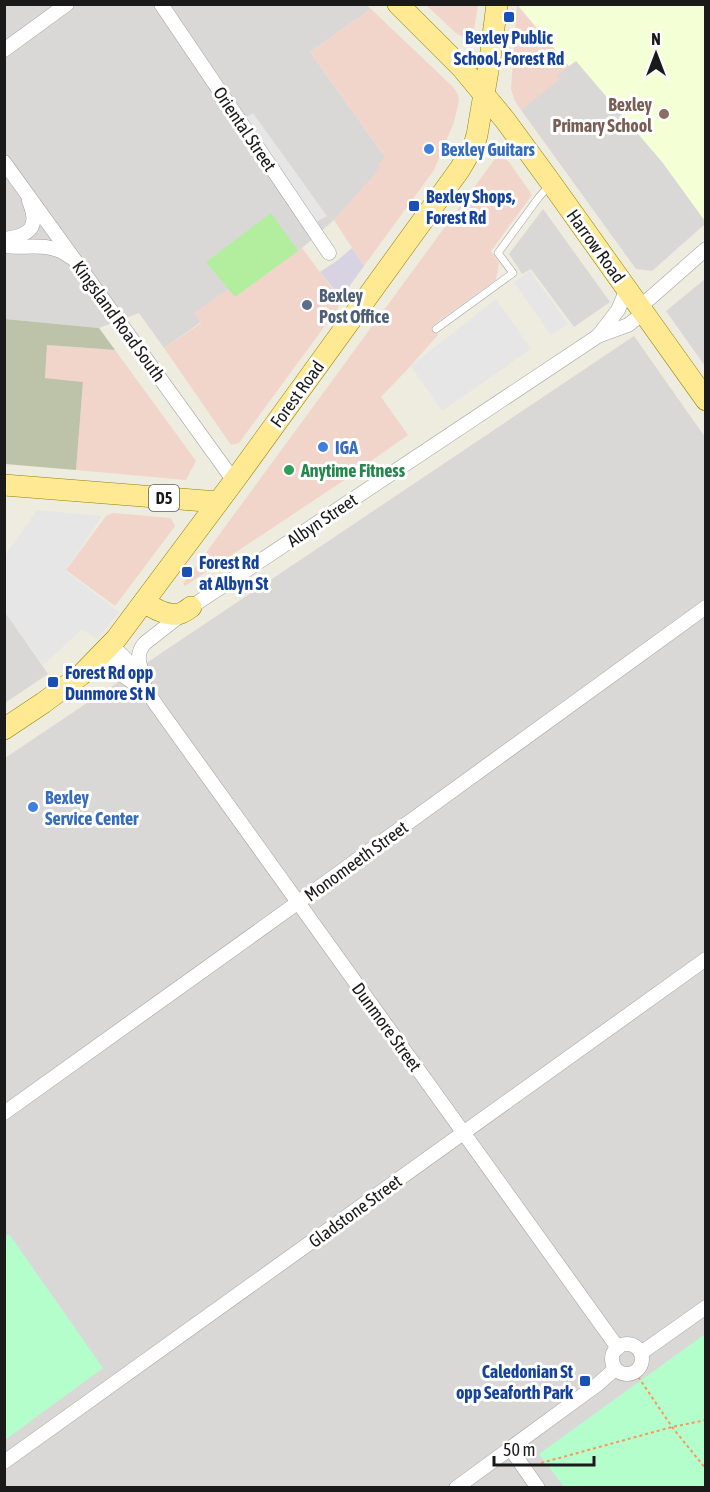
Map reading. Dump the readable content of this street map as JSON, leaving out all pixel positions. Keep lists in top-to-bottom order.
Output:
{
  "streets": {
    "main road": ["Harrow Road", "Forest Road", "D5"],
    "street": [
      "Oriental Street",
      "Kingsland Road South",
      "Albyn Street",
      "Monomeeth Street",
      "Dunmore Street",
      "Gladstone Street"
    ]
  },
  "crossings": [
    ["Harrow Road", "Forest Road"],
    ["Harrow Road", "Albyn Street"],
    ["Kingsland Road South", "Forest Road"],
    ["Forest Road", "D5"],
    ["Forest Road", "Dunmore Street"],
    ["Albyn Street", "Dunmore Street"],
    ["Monomeeth Street", "Dunmore Street"],
    ["Dunmore Street", "Gladstone Street"]
  ],
  "places": {
    "transit": [
      "Bexley Public School, Forest Rd",
      "Bexley Shops, Forest Rd",
      "Forest Rd at Albyn St",
      "Forest Rd opp Dunmore St N",
      "Caledonian St opp Seaforth Park"
    ],
    "other": [
      "Bexley Primary School",
      "Bexley Guitars",
      "Bexley Post Office",
      "IGA",
      "Anytime Fitness",
      "Bexley Service Center"
    ]
  },
  "scale_bar": "50 m",
  "north": "top"
}
